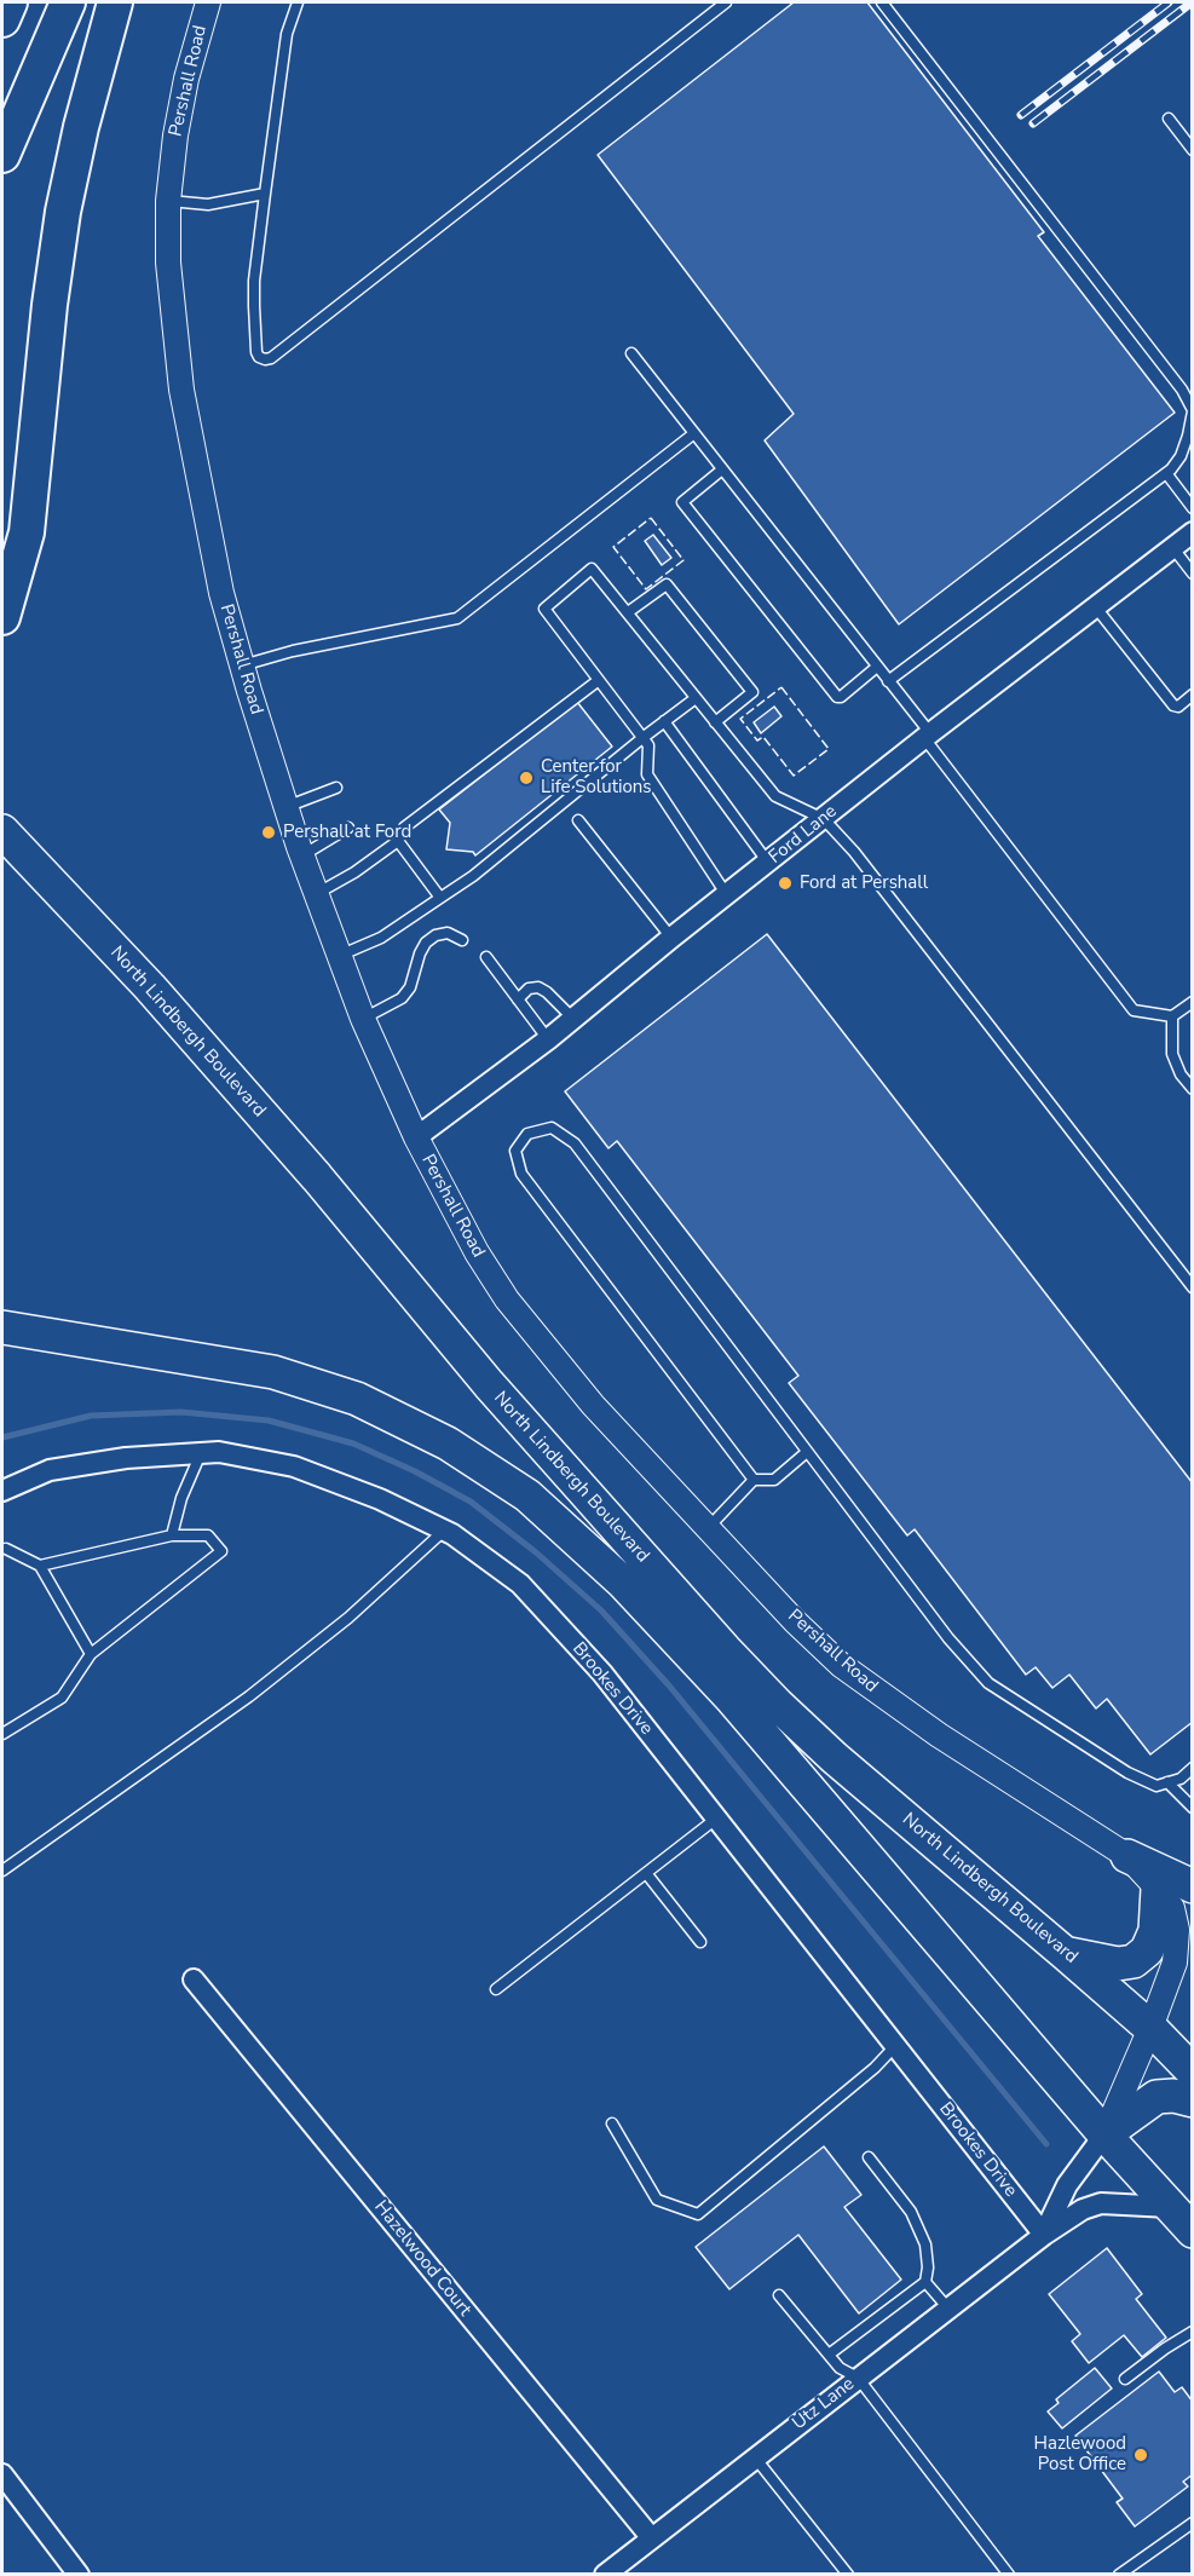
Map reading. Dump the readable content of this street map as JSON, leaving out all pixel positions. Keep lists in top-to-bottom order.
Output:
{
  "streets": {
    "highway": ["North Lindbergh Boulevard"],
    "street": [
      "Pershall Road",
      "Ford Lane",
      "Brookes Drive",
      "Hazelwood Court",
      "Utz Lane"
    ]
  },
  "crossings": [
    ["Pershall Road", "Ford Lane"],
    ["Pershall Road", "North Lindbergh Boulevard"],
    ["Pershall Road", "Utz Lane"],
    ["North Lindbergh Boulevard", "Utz Lane"],
    ["Brookes Drive", "Utz Lane"],
    ["Hazelwood Court", "Utz Lane"]
  ],
  "places": [
    "Center for Life Solutions",
    "Pershall at Ford",
    "Ford at Pershall",
    "Hazlewood Post Office"
  ]
}
